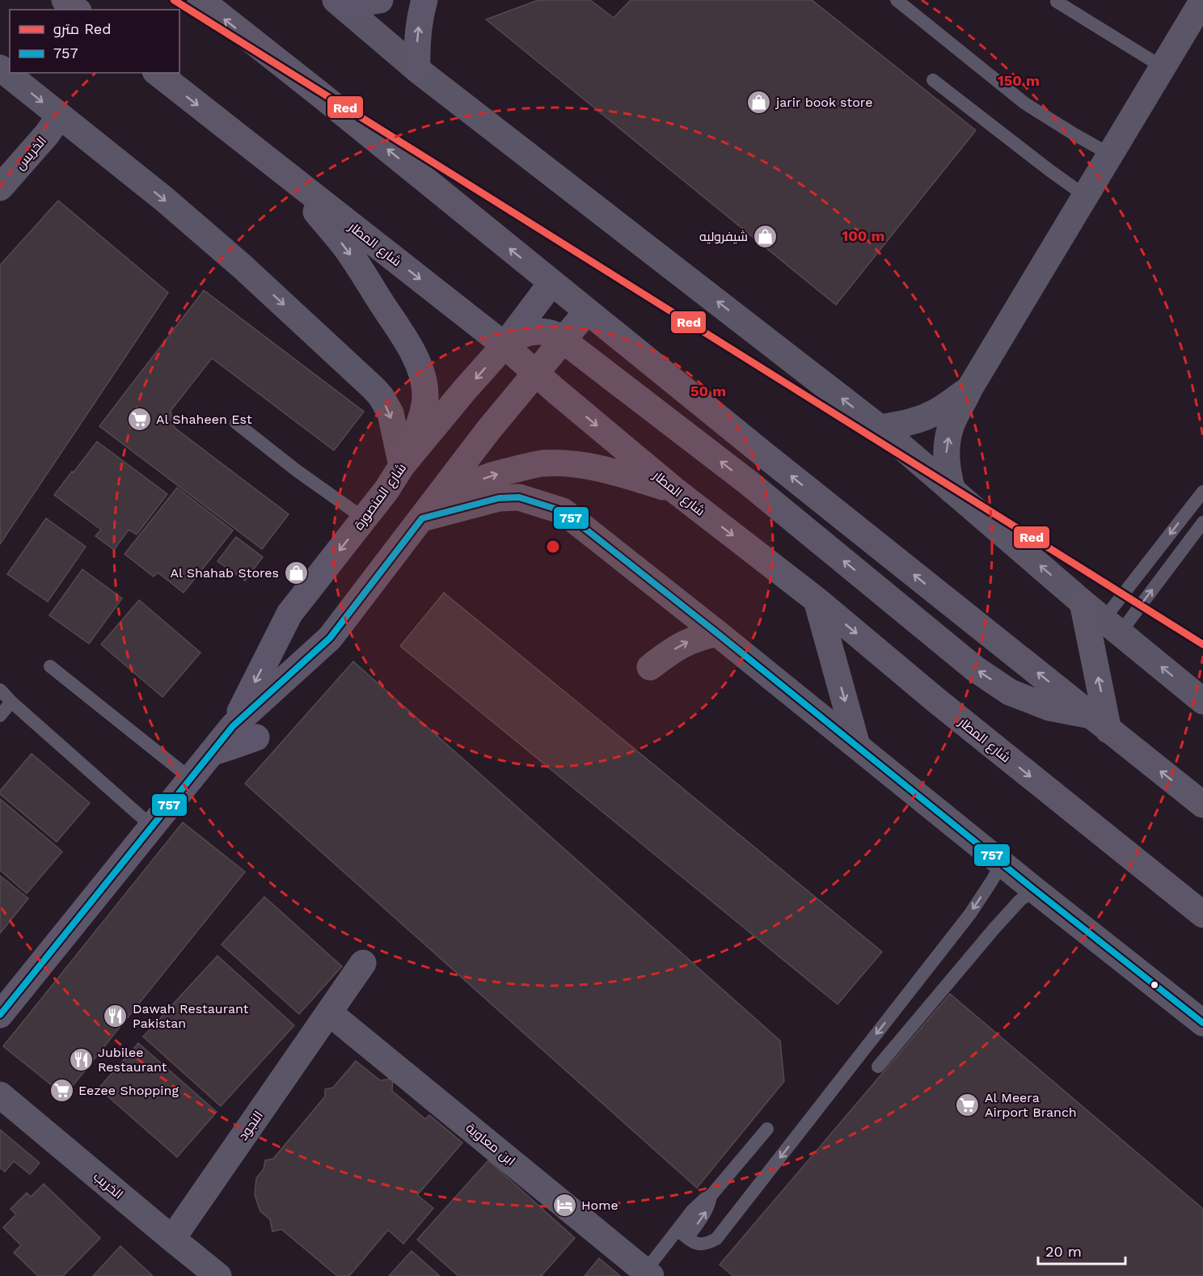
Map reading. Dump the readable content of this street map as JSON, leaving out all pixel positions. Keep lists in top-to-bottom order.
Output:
{
  "streets": {
    "main road": ["شارع المطار", "شارع المنصورة"],
    "street": [
      "الخريس",
      "النجود",
      "ابن معاوية",
      "الخريب"
    ]
  },
  "crossings": [
    ["شارع المطار", "شارع المنصورة"],
    ["النجود", "ابن معاوية"],
    ["النجود", "الخريب"]
  ],
  "places": {
    "shop": ["jarir book store", "شيفروليه", "Al Shahab Stores"],
    "supermarket": ["Al Shaheen Est", "Eezee Shopping", "Al Meera Airport Branch"],
    "restaurant": ["Dawah Restaurant Pakistan", "Jubilee Restaurant"],
    "hotel": ["Home"]
  },
  "lines": ["metro line Red", "transit line 757"],
  "legend": ["مترو Red", "757"],
  "scale_bar": "20 m",
  "rings": ["150 m", "100 m", "50 m"]
}
